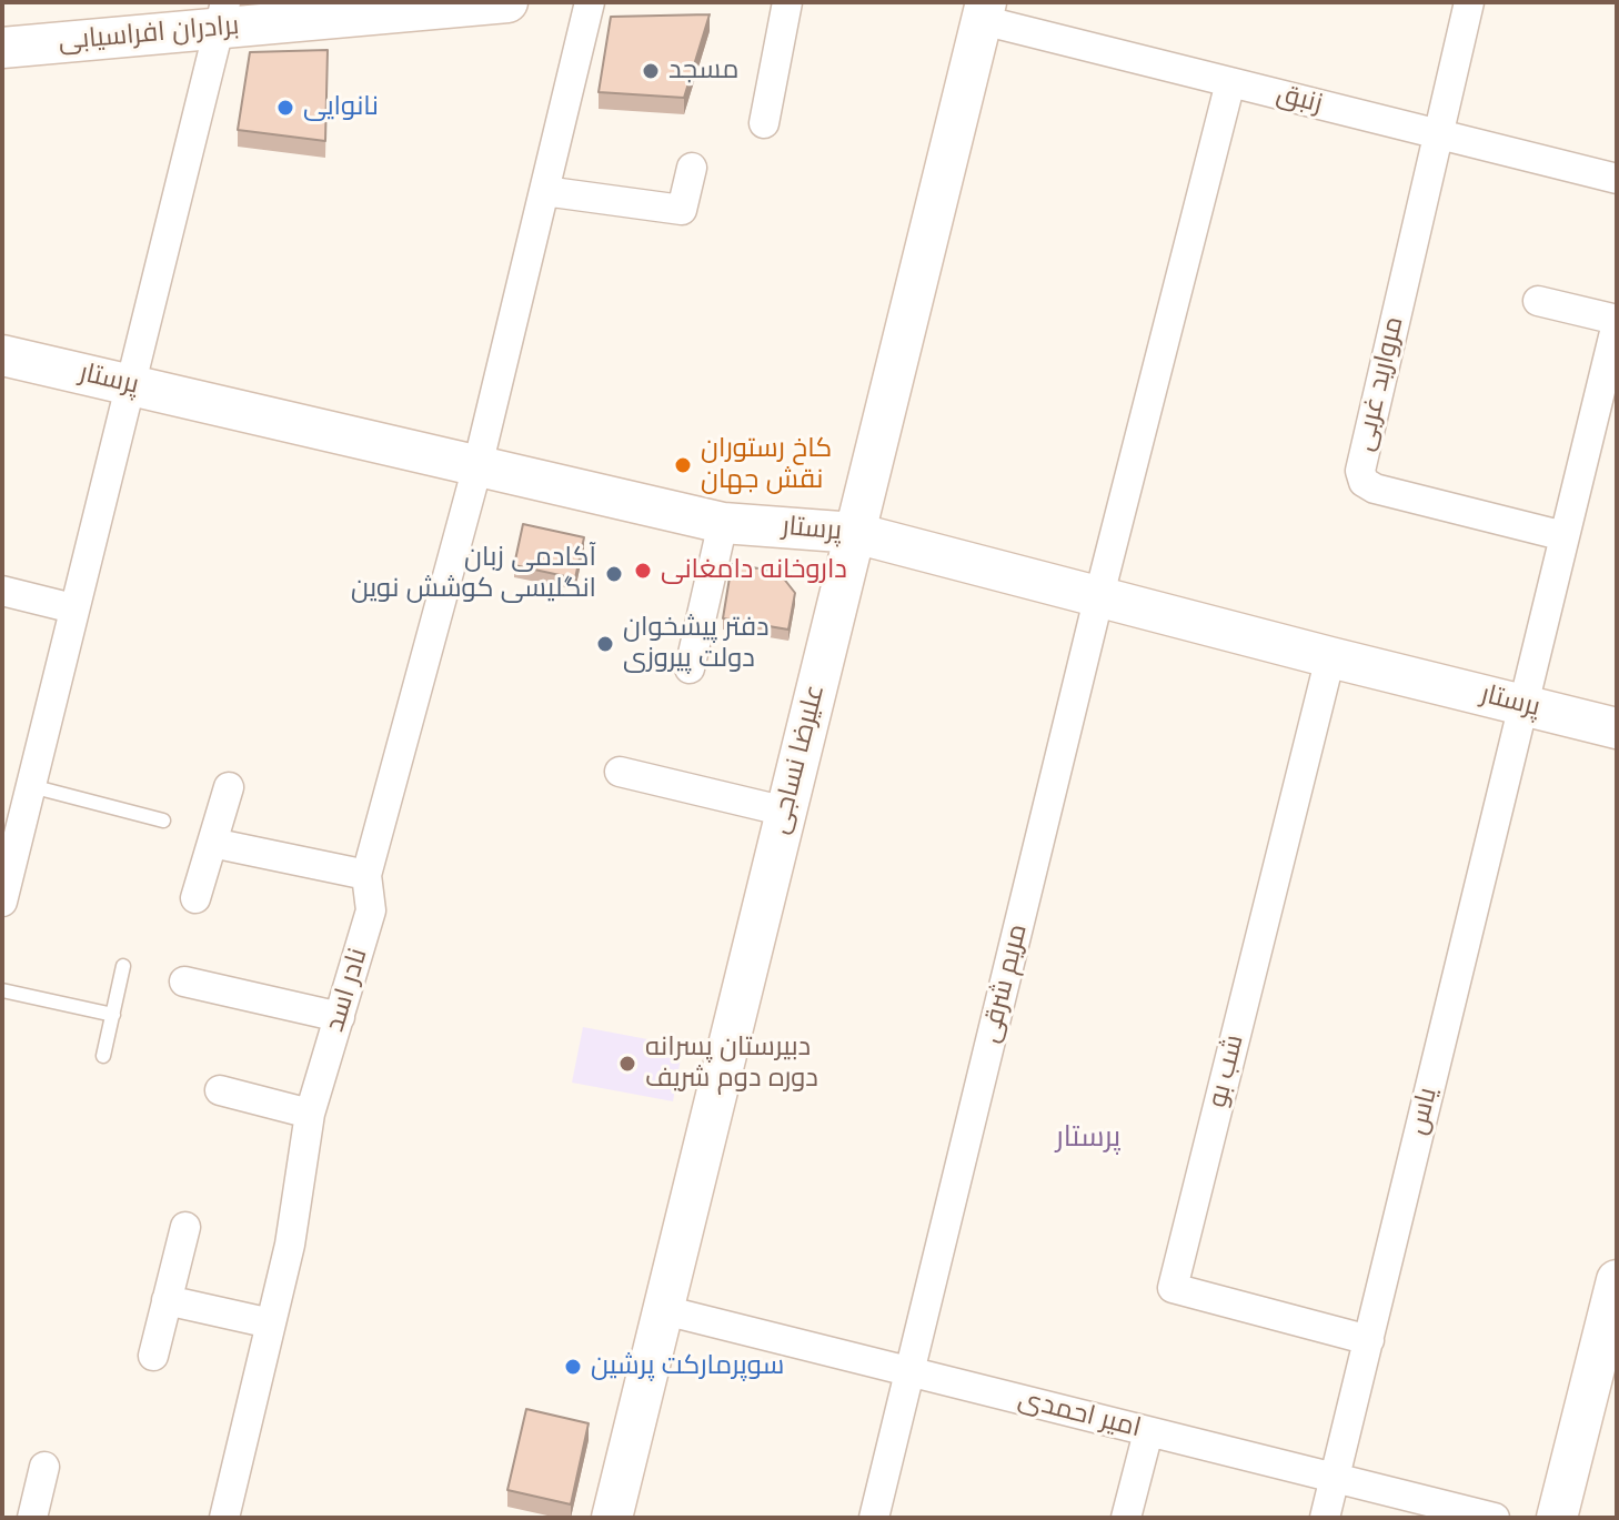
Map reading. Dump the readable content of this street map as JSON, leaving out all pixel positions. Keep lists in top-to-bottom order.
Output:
{
  "streets": {
    "street": [
      "برادران افراسیابی",
      "زنبق",
      "پرستار",
      "مروارید غربی",
      "علیرضا نساجی",
      "مریم شرقی",
      "نادر اسد",
      "شب بو",
      "یاس",
      "امیر احمدی"
    ]
  },
  "crossings": [
    ["زنبق", "مروارید غربی"],
    ["زنبق", "علیرضا نساجی"],
    ["زنبق", "مریم شرقی"],
    ["پرستار", "علیرضا نساجی"],
    ["پرستار", "مریم شرقی"],
    ["پرستار", "نادر اسد"],
    ["پرستار", "شب بو"],
    ["پرستار", "یاس"],
    ["مروارید غربی", "یاس"],
    ["علیرضا نساجی", "امیر احمدی"],
    ["مریم شرقی", "امیر احمدی"],
    ["شب بو", "یاس"],
    ["یاس", "امیر احمدی"]
  ],
  "districts": ["پرستار"],
  "places": [
    "مسجد",
    "نانوایی",
    "کاخ رستوران نقش جهان",
    "داروخانه دامغانی",
    "آکادمی زبان انگلیسی کوشش نوین",
    "دفتر پیشخوان دولت پیروزی",
    "دبیرستان پسرانه دوره دوم شریف",
    "سوپرمارکت پرشین"
  ]
}
